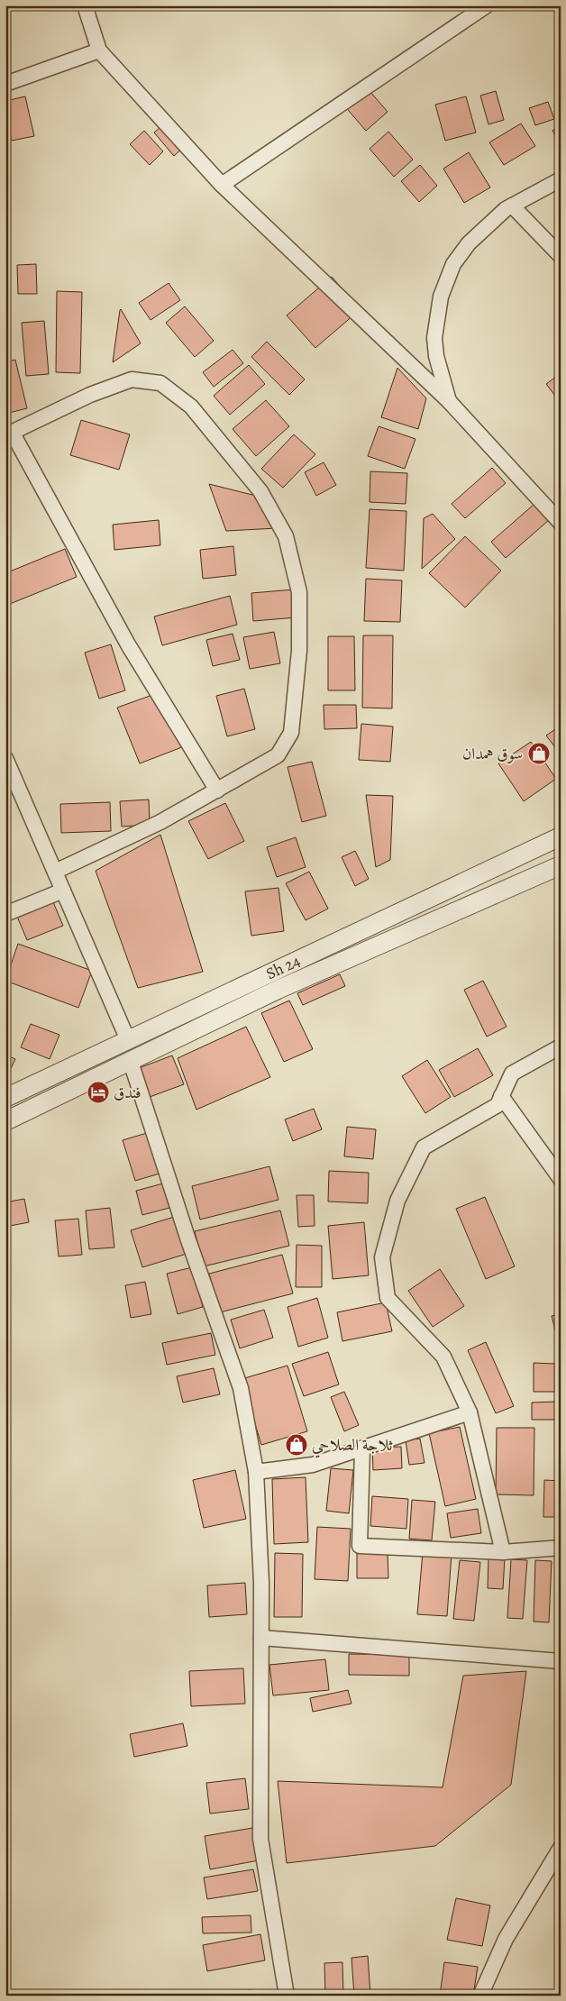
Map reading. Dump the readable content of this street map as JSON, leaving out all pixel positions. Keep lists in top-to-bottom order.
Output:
{
  "streets": {
    "street": ["Sh 24"]
  },
  "places": {
    "shop": ["سوق همدان", "ثلاجة الصلاحي"],
    "hotel": ["فندق"]
  }
}
